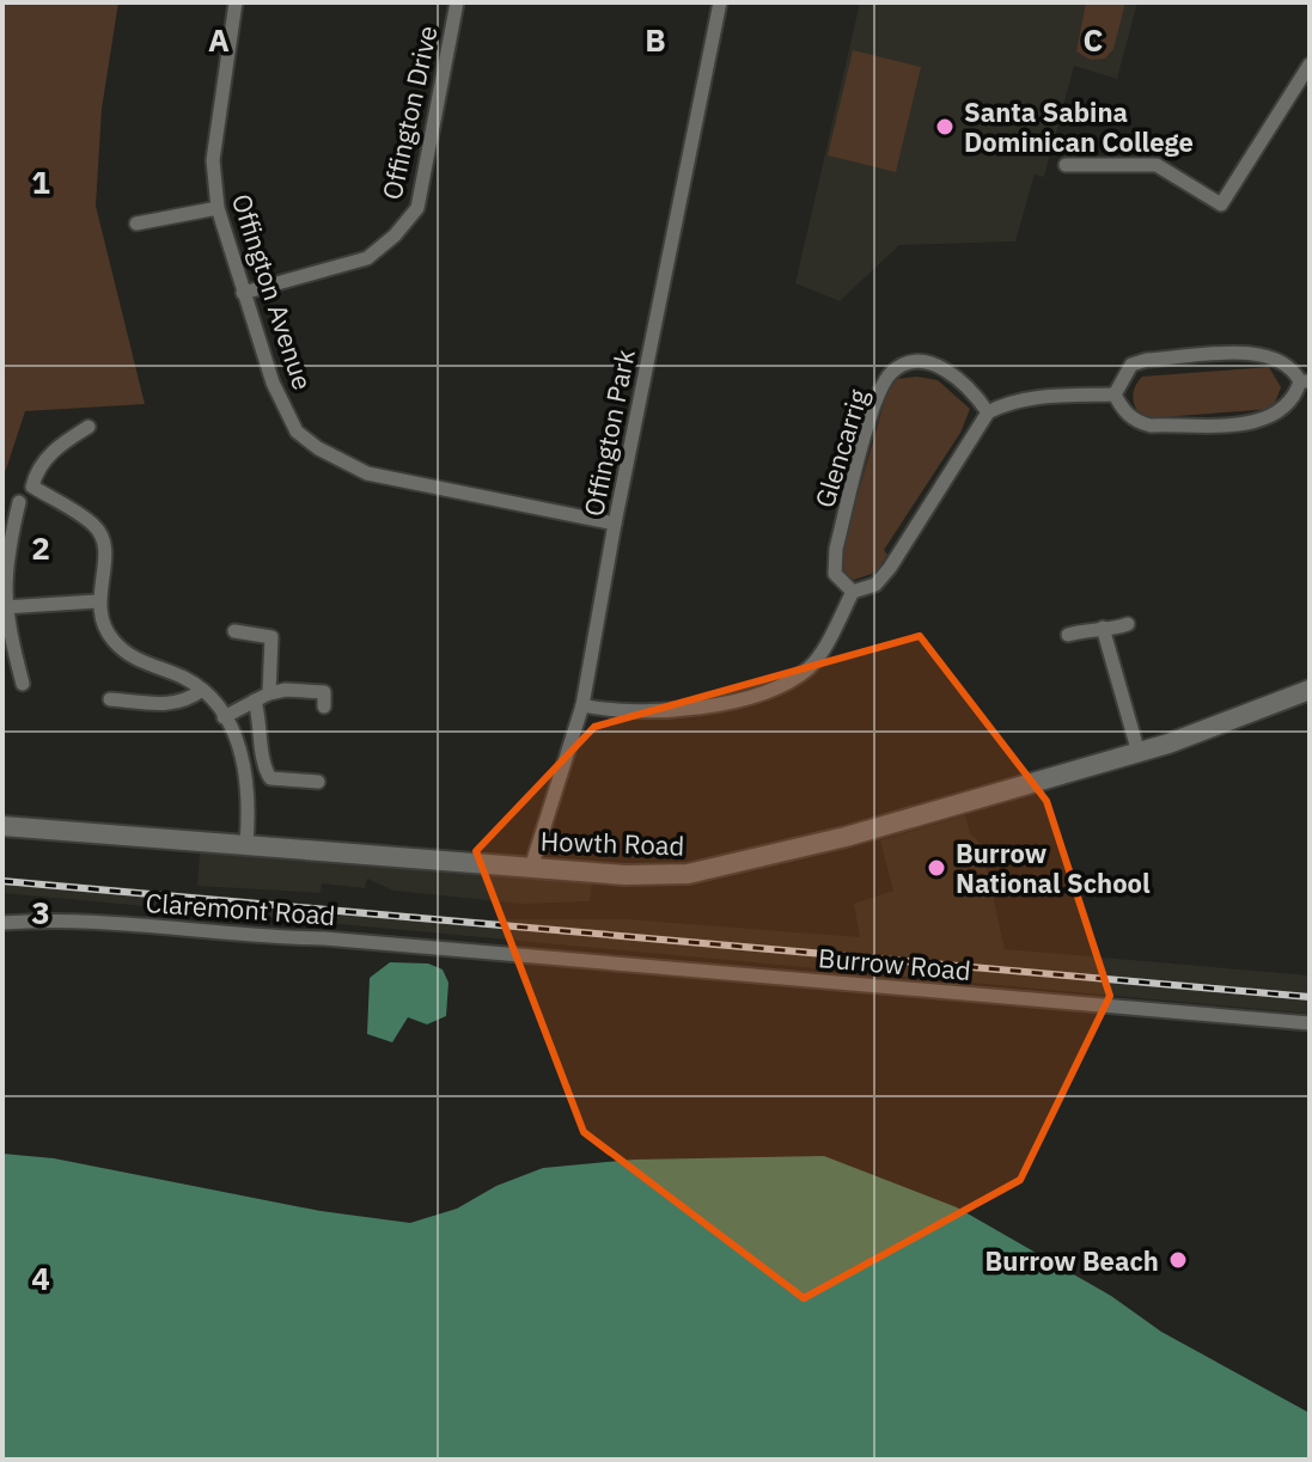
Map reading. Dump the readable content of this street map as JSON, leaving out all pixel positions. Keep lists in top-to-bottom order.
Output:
{
  "streets": {
    "main road": ["Howth Road"],
    "street": [
      "Offington Drive",
      "Offington Avenue",
      "Offington Park",
      "Glencarrig",
      "Claremont Road",
      "Burrow Road"
    ]
  },
  "crossings": [
    ["Offington Drive", "Offington Avenue"],
    ["Offington Avenue", "Offington Park"],
    ["Offington Park", "Howth Road"],
    ["Claremont Road", "Burrow Road"]
  ],
  "places": ["Santa Sabina Dominican College", "Burrow National School", "Burrow Beach"],
  "grid": {
    "columns": ["A", "B", "C"],
    "rows": [
      "1",
      "2",
      "3",
      "4"
    ]
  }
}
